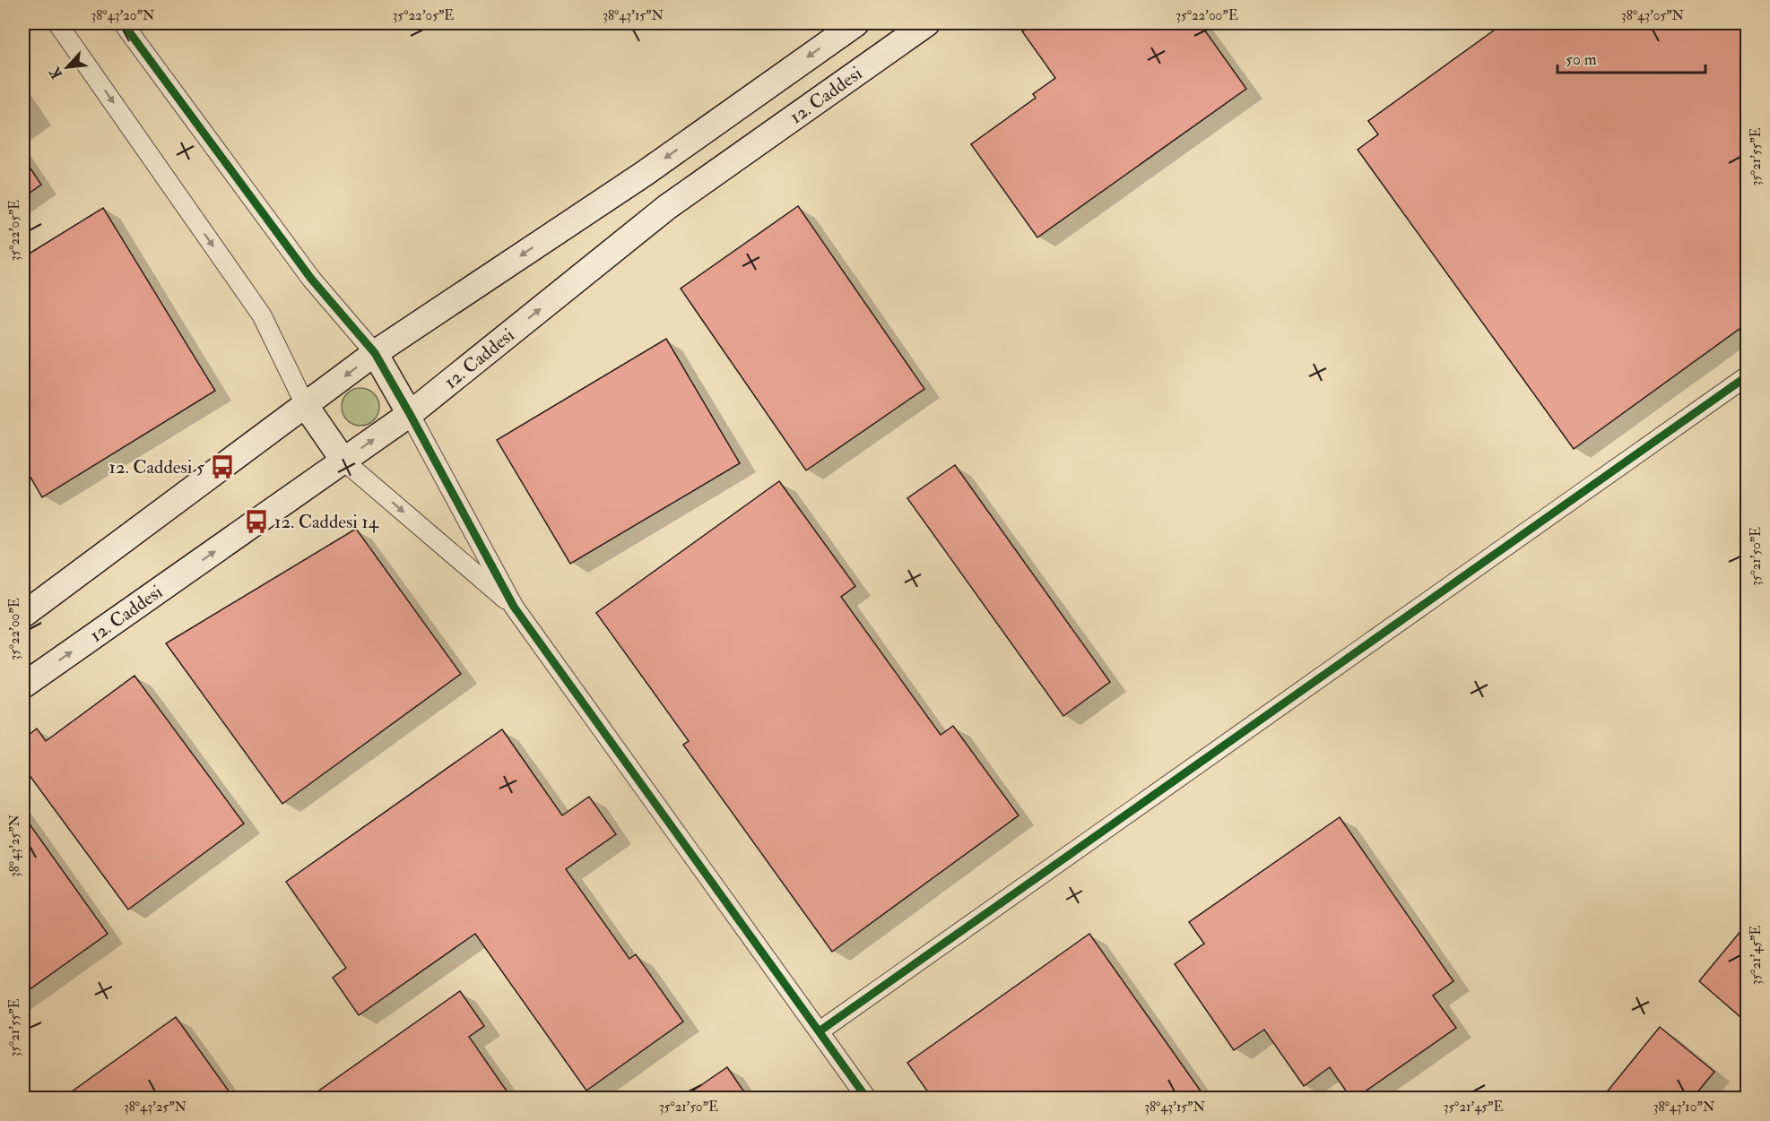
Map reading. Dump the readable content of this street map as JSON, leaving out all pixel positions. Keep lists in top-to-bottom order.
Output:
{
  "streets": {
    "street": ["12. Caddesi"]
  },
  "places": {
    "bus stop": ["12. Caddesi 5", "12. Caddesi 14"]
  },
  "scale_bar": "50 m",
  "north": "bottom left",
  "coordinates": [
    "38°43'20\"N",
    "35°22'05\"E",
    "38°43'15\"N",
    "35°22'00\"E",
    "38°43'05\"N",
    "35°21'55\"E",
    "35°21'50\"E",
    "38°43'25\"N",
    "35°21'45\"E",
    "38°43'10\"N"
  ]
}
